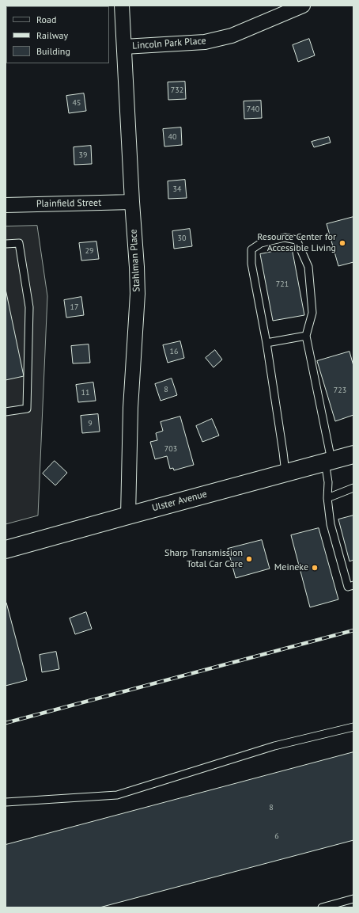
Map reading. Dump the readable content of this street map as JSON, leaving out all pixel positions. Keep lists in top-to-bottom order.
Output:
{
  "streets": {
    "main road": ["Ulster Avenue"],
    "street": ["Lincoln Park Place", "Plainfield Street", "Stahlman Place"]
  },
  "crossings": [
    ["Lincoln Park Place", "Stahlman Place"],
    ["Plainfield Street", "Stahlman Place"],
    ["Stahlman Place", "Ulster Avenue"]
  ],
  "places": ["Resource Center for Accessible Living", "Sharp Transmission Total Car Care", "Meineke"],
  "house_numbers": [
    "732",
    "45",
    "740",
    "40",
    "39",
    "34",
    "30",
    "29",
    "721",
    "17",
    "16",
    "8",
    "723",
    "11",
    "9",
    "703",
    "8",
    "6"
  ],
  "legend": ["Road", "Railway", "Building"]
}
